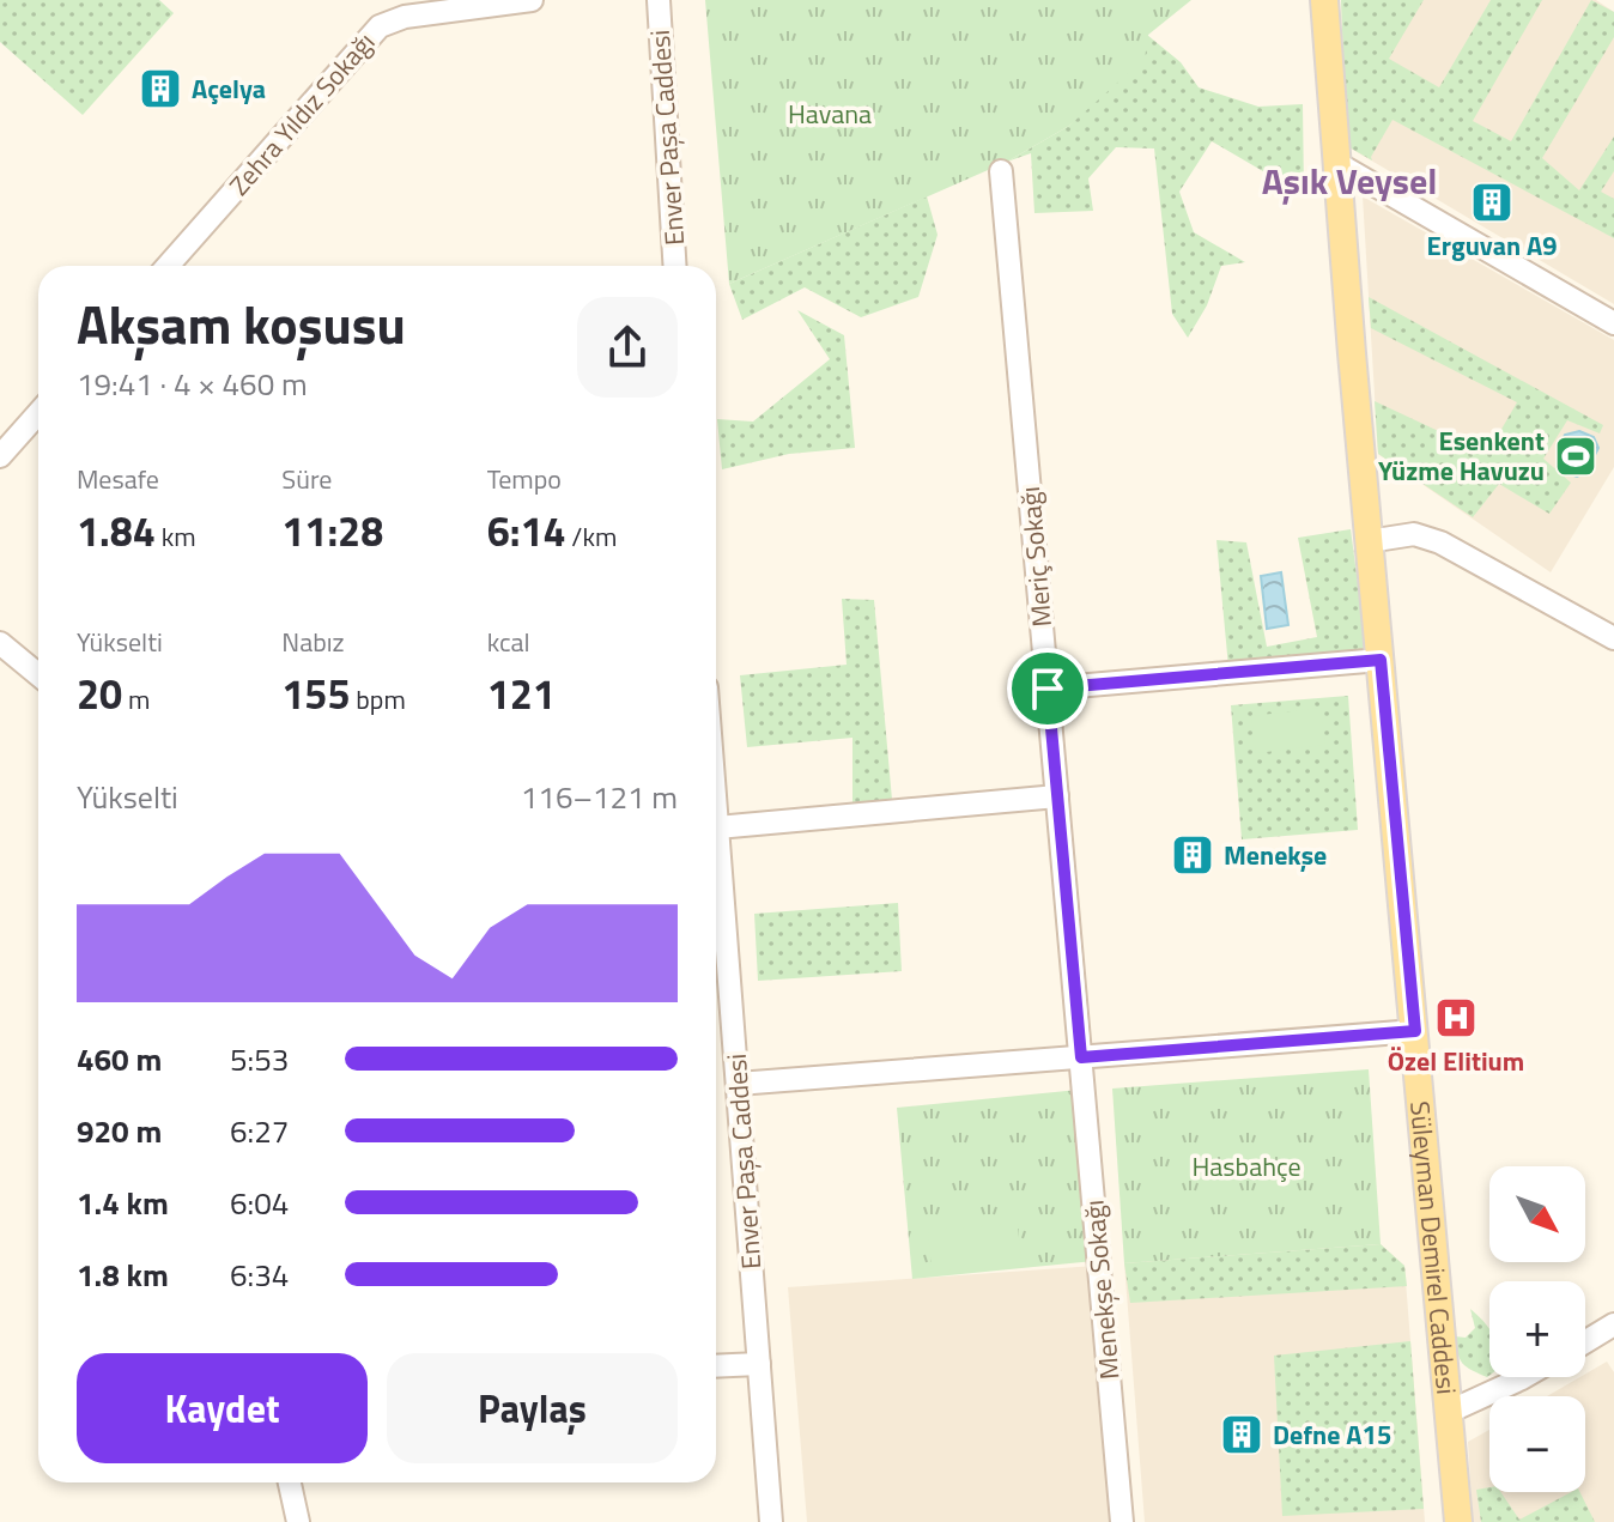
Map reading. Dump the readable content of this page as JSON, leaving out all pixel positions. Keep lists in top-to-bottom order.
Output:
{
  "streets": {
    "main road": ["Süleyman Demirel Caddesi"],
    "street": [
      "Zehra Yıldız Sokağı",
      "Enver Paşa Caddesi",
      "Meriç Sokağı",
      "Menekşe Sokağı"
    ]
  },
  "crossings": [
    ["Meriç Sokağı", "Menekşe Sokağı"]
  ],
  "districts": ["Aşık Veysel"],
  "parks": ["Havana", "Hasbahçe"],
  "places": {
    "building": [
      "Açelya",
      "Erguvan A9",
      "Menekşe",
      "Defne A15"
    ],
    "sports": ["Esenkent Yüzme Havuzu"],
    "hospital": ["Özel Elitium"]
  },
  "north": "bottom right",
  "page": {
    "heading": ["Akşam koşusu", "19:41 · 4 × 460 m"],
    "stats": [
      ["Mesafe", "1.84 km"],
      ["Süre", "11:28"],
      ["Tempo", "6:14 /km"],
      ["Yükselti", "20 m"],
      ["Nabız", "155 bpm"],
      ["kcal", "121"]
    ],
    "chart": ["Yükselti", "116–121 m"],
    "list": [
      {
        "name": "460 m",
        "note": "5:53"
      },
      {
        "name": "920 m",
        "note": "6:27"
      },
      {
        "name": "1.4 km",
        "note": "6:04"
      },
      {
        "name": "1.8 km",
        "note": "6:34"
      }
    ],
    "map_buttons": ["+", "−"],
    "buttons": ["Kaydet", "Paylaş"]
  }
}
